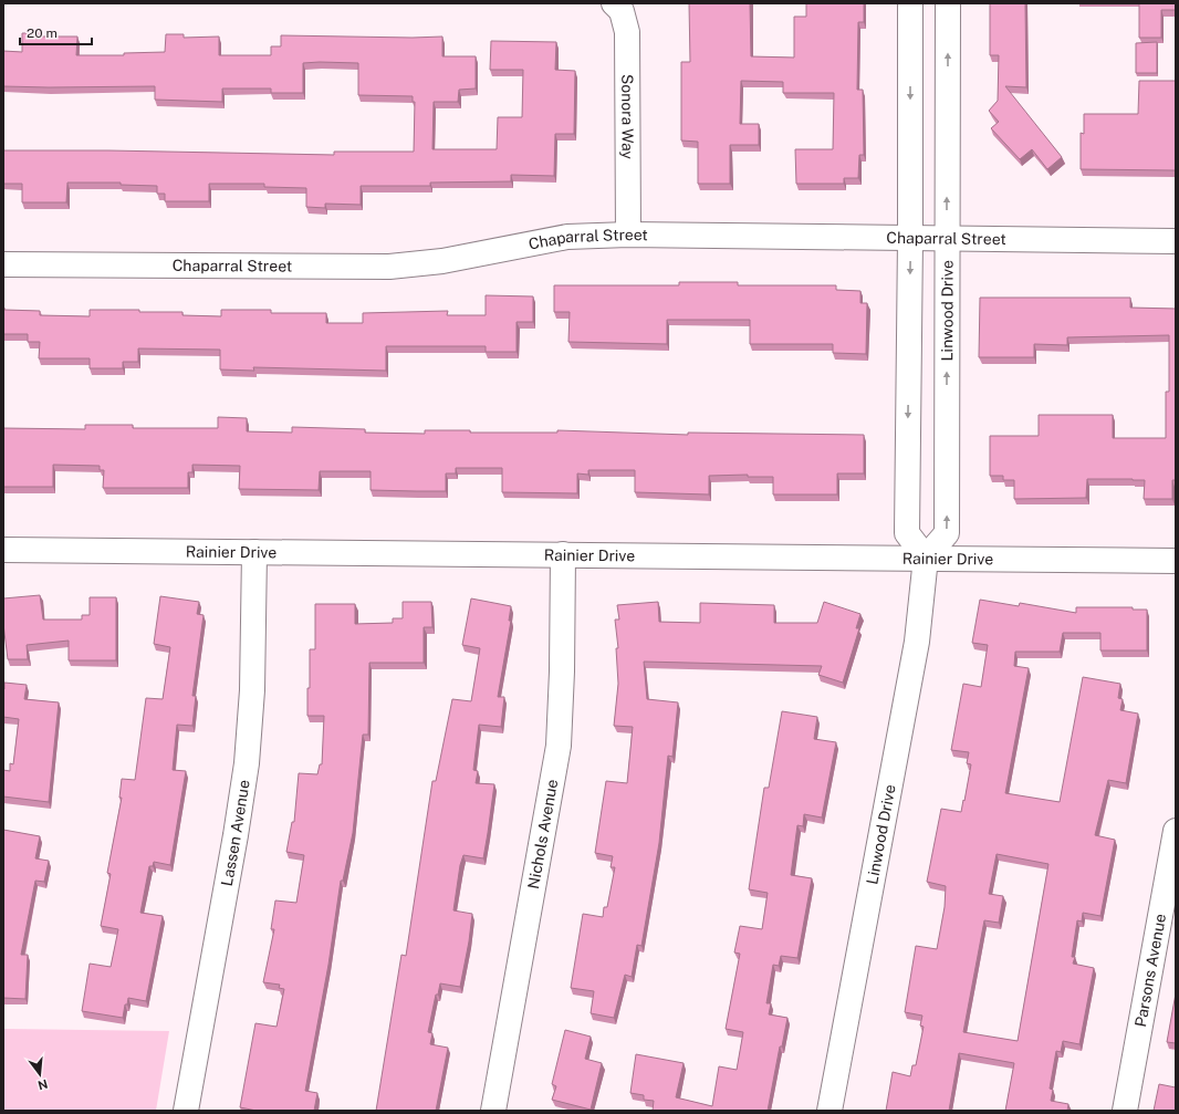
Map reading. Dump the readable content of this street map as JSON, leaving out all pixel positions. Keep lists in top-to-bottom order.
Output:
{
  "streets": {
    "street": [
      "Sonora Way",
      "Chaparral Street",
      "Linwood Drive",
      "Rainier Drive",
      "Lassen Avenue",
      "Nichols Avenue",
      "Parsons Avenue"
    ]
  },
  "crossings": [
    ["Sonora Way", "Chaparral Street"],
    ["Chaparral Street", "Linwood Drive"],
    ["Linwood Drive", "Rainier Drive"],
    ["Rainier Drive", "Lassen Avenue"],
    ["Rainier Drive", "Nichols Avenue"]
  ],
  "scale_bar": "20 m",
  "north": "bottom"
}
